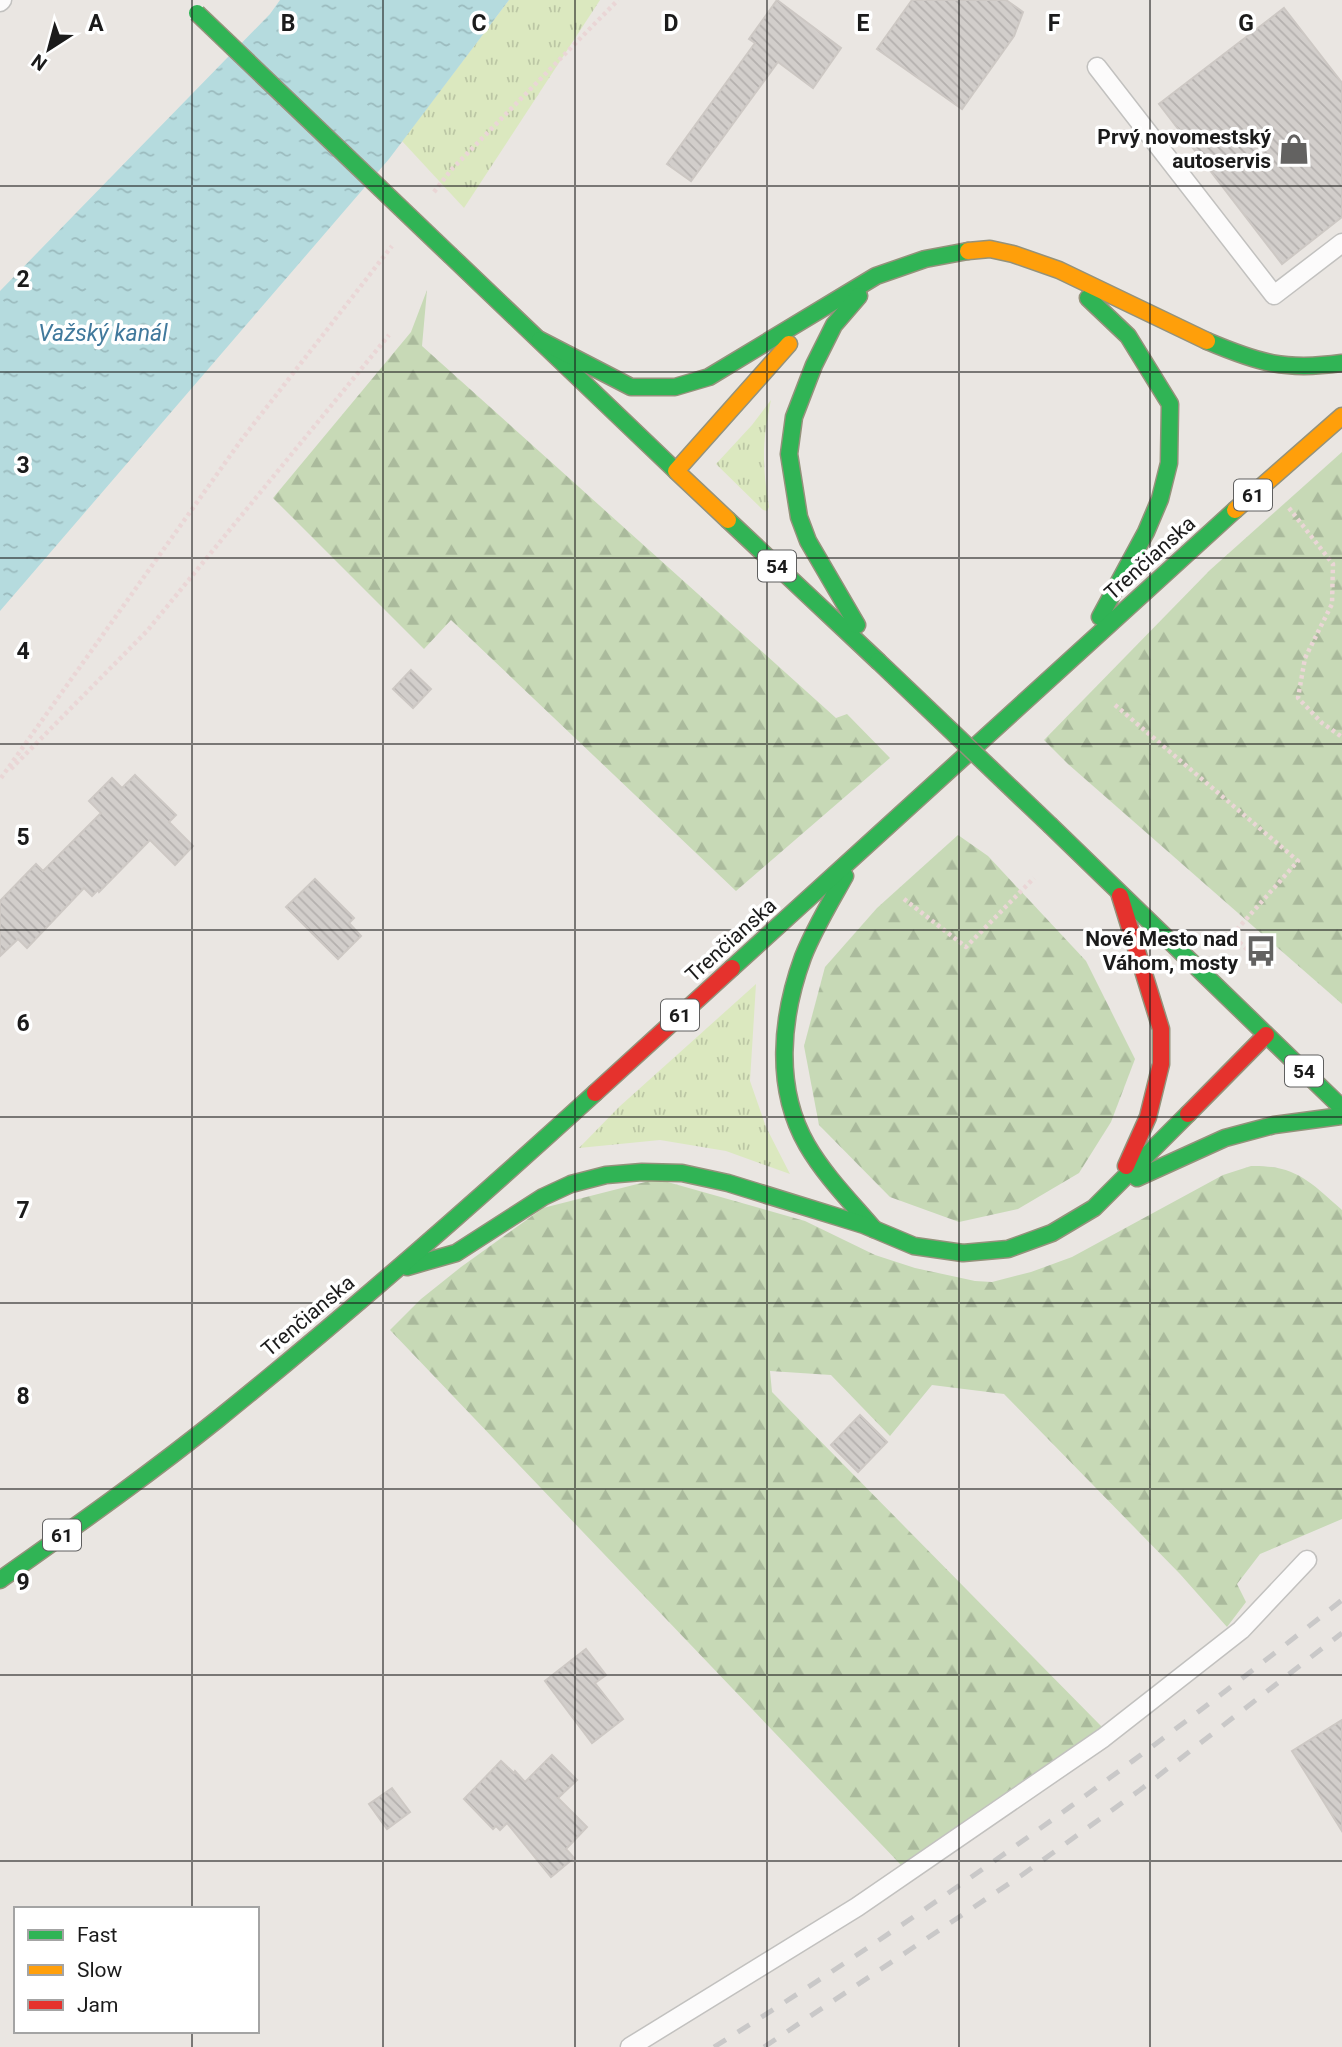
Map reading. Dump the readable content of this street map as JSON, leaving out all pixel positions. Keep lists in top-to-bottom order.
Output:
{
  "streets": {
    "main road": ["61", "Trenčianska", "54"]
  },
  "water": ["Važský kanál"],
  "places": {
    "shop": ["Prvý novomestský autoservis"],
    "bus stop": ["Nové Mesto nad Váhom, mosty"]
  },
  "legend": ["Fast", "Slow", "Jam"],
  "north": "bottom left",
  "grid": {
    "columns": [
      "A",
      "B",
      "C",
      "D",
      "E",
      "F",
      "G"
    ],
    "rows": [
      "2",
      "3",
      "4",
      "5",
      "6",
      "7",
      "8",
      "9"
    ]
  }
}
